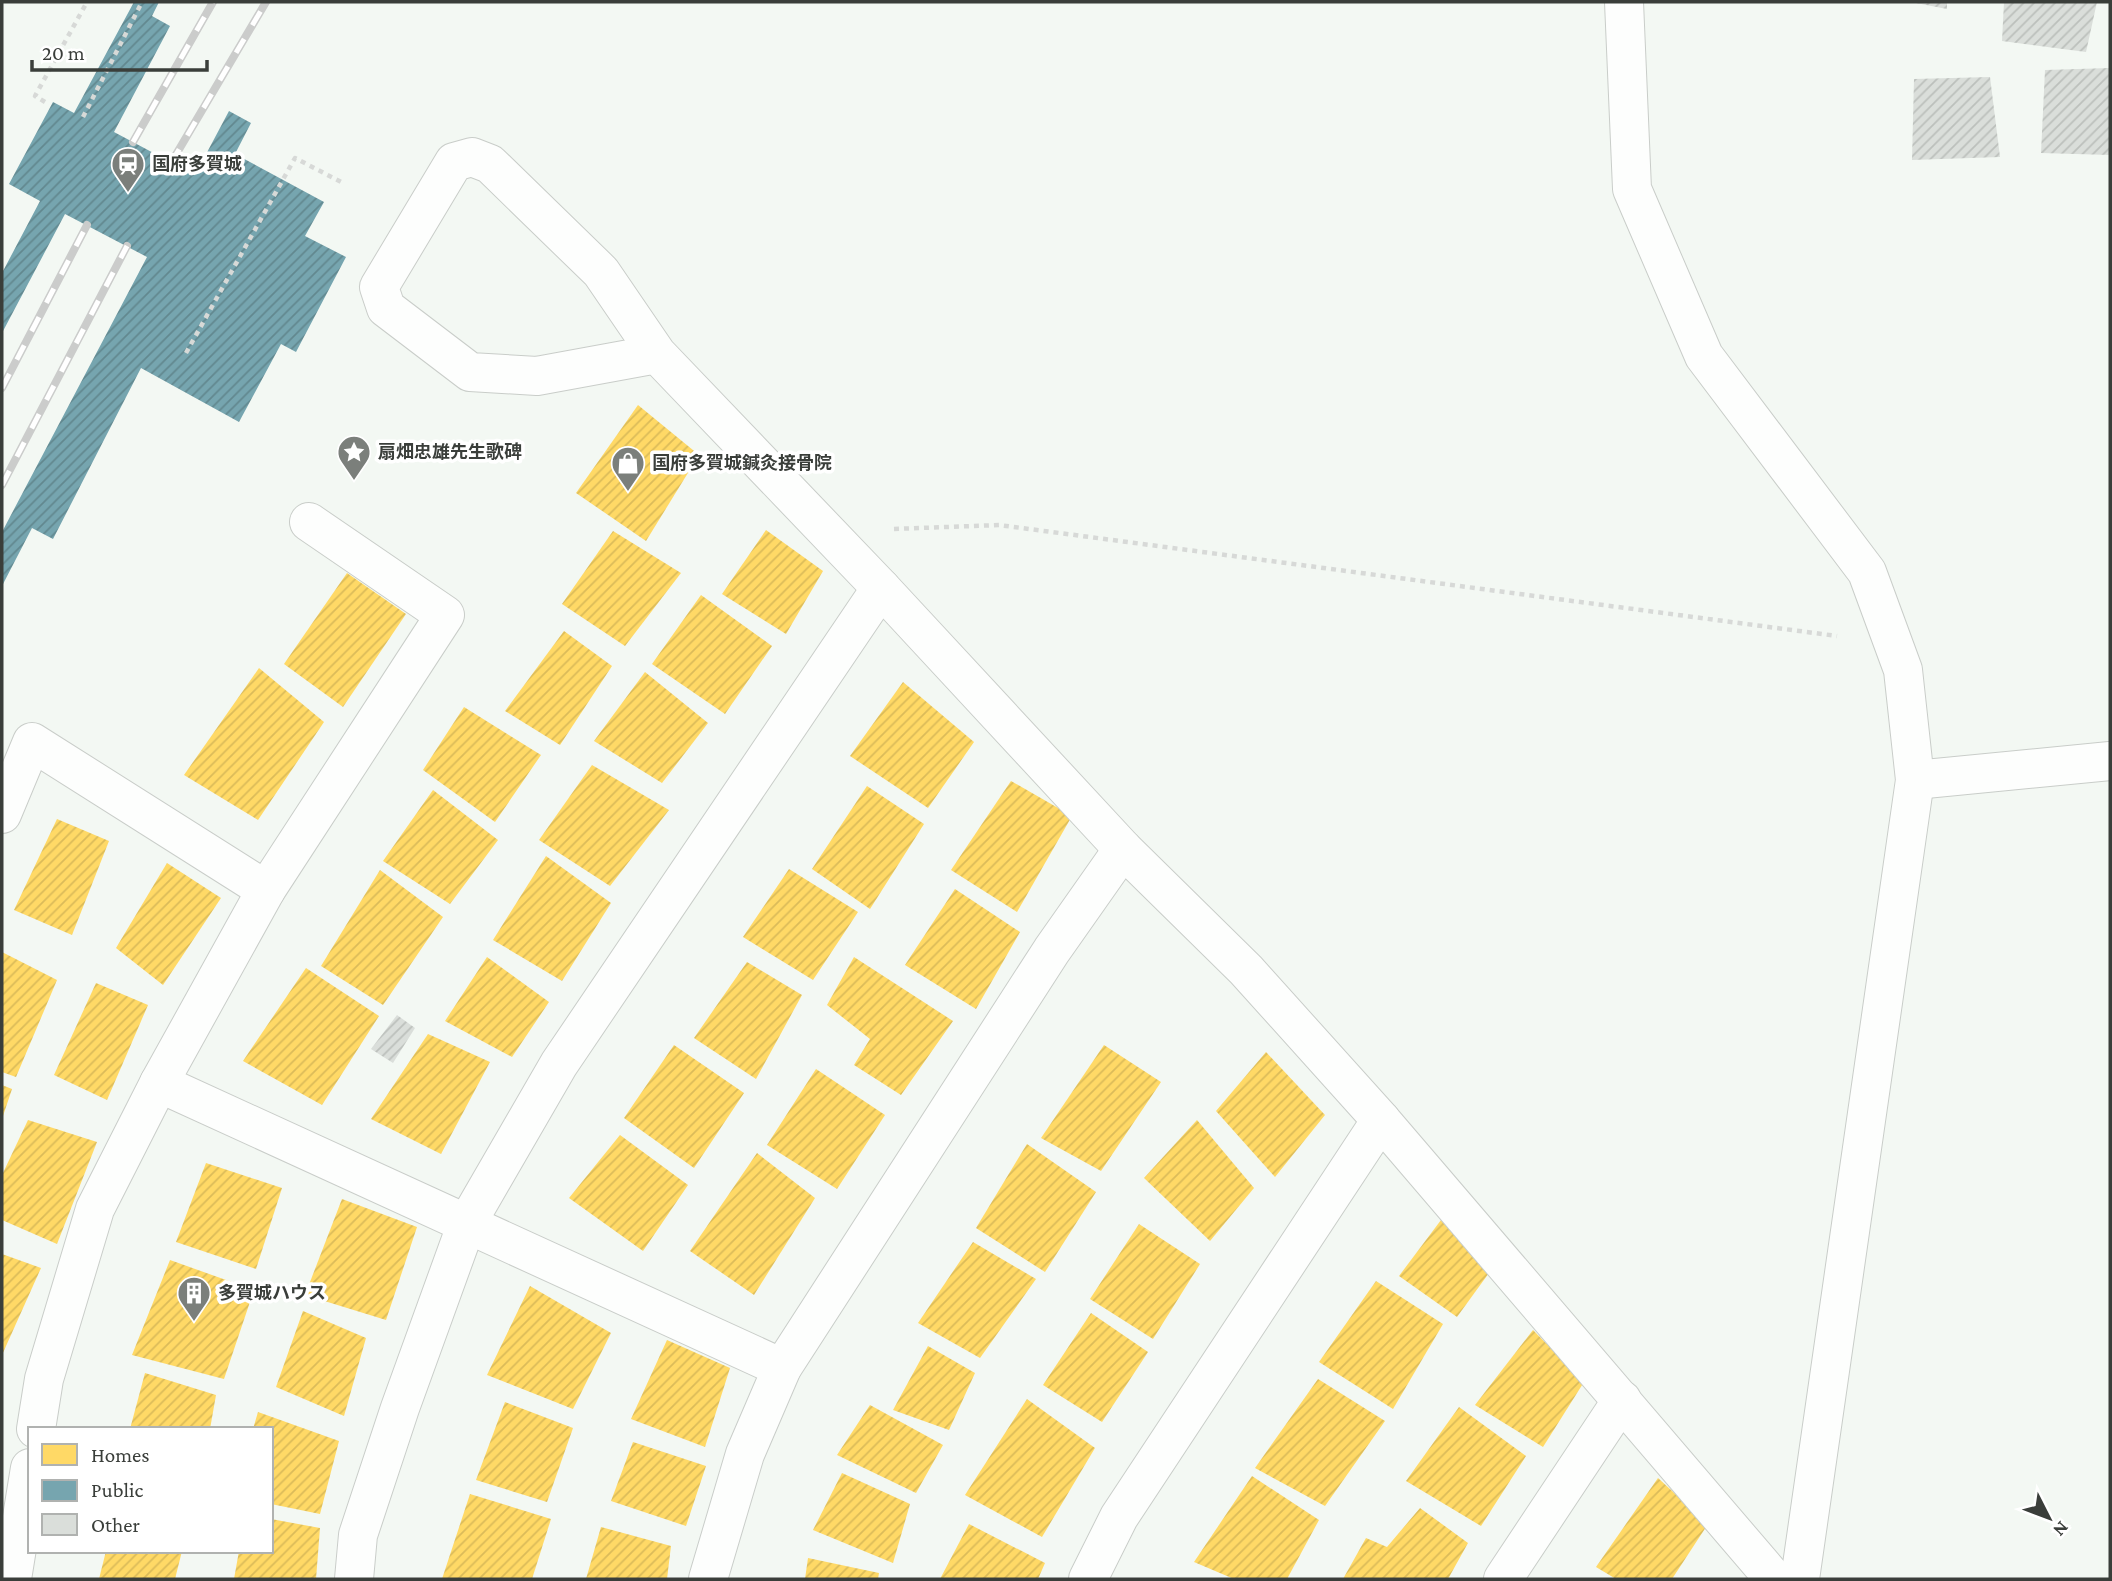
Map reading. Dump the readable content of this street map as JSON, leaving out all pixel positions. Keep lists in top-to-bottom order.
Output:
{
  "places": {
    "station": ["国府多賀城"],
    "place": ["扇畑忠雄先生歌碑"],
    "shop": ["国府多賀城鍼灸接骨院"],
    "building": ["多賀城ハウス"]
  },
  "legend": ["Homes", "Public", "Other"],
  "scale_bar": "20 m",
  "north": "bottom right"
}
